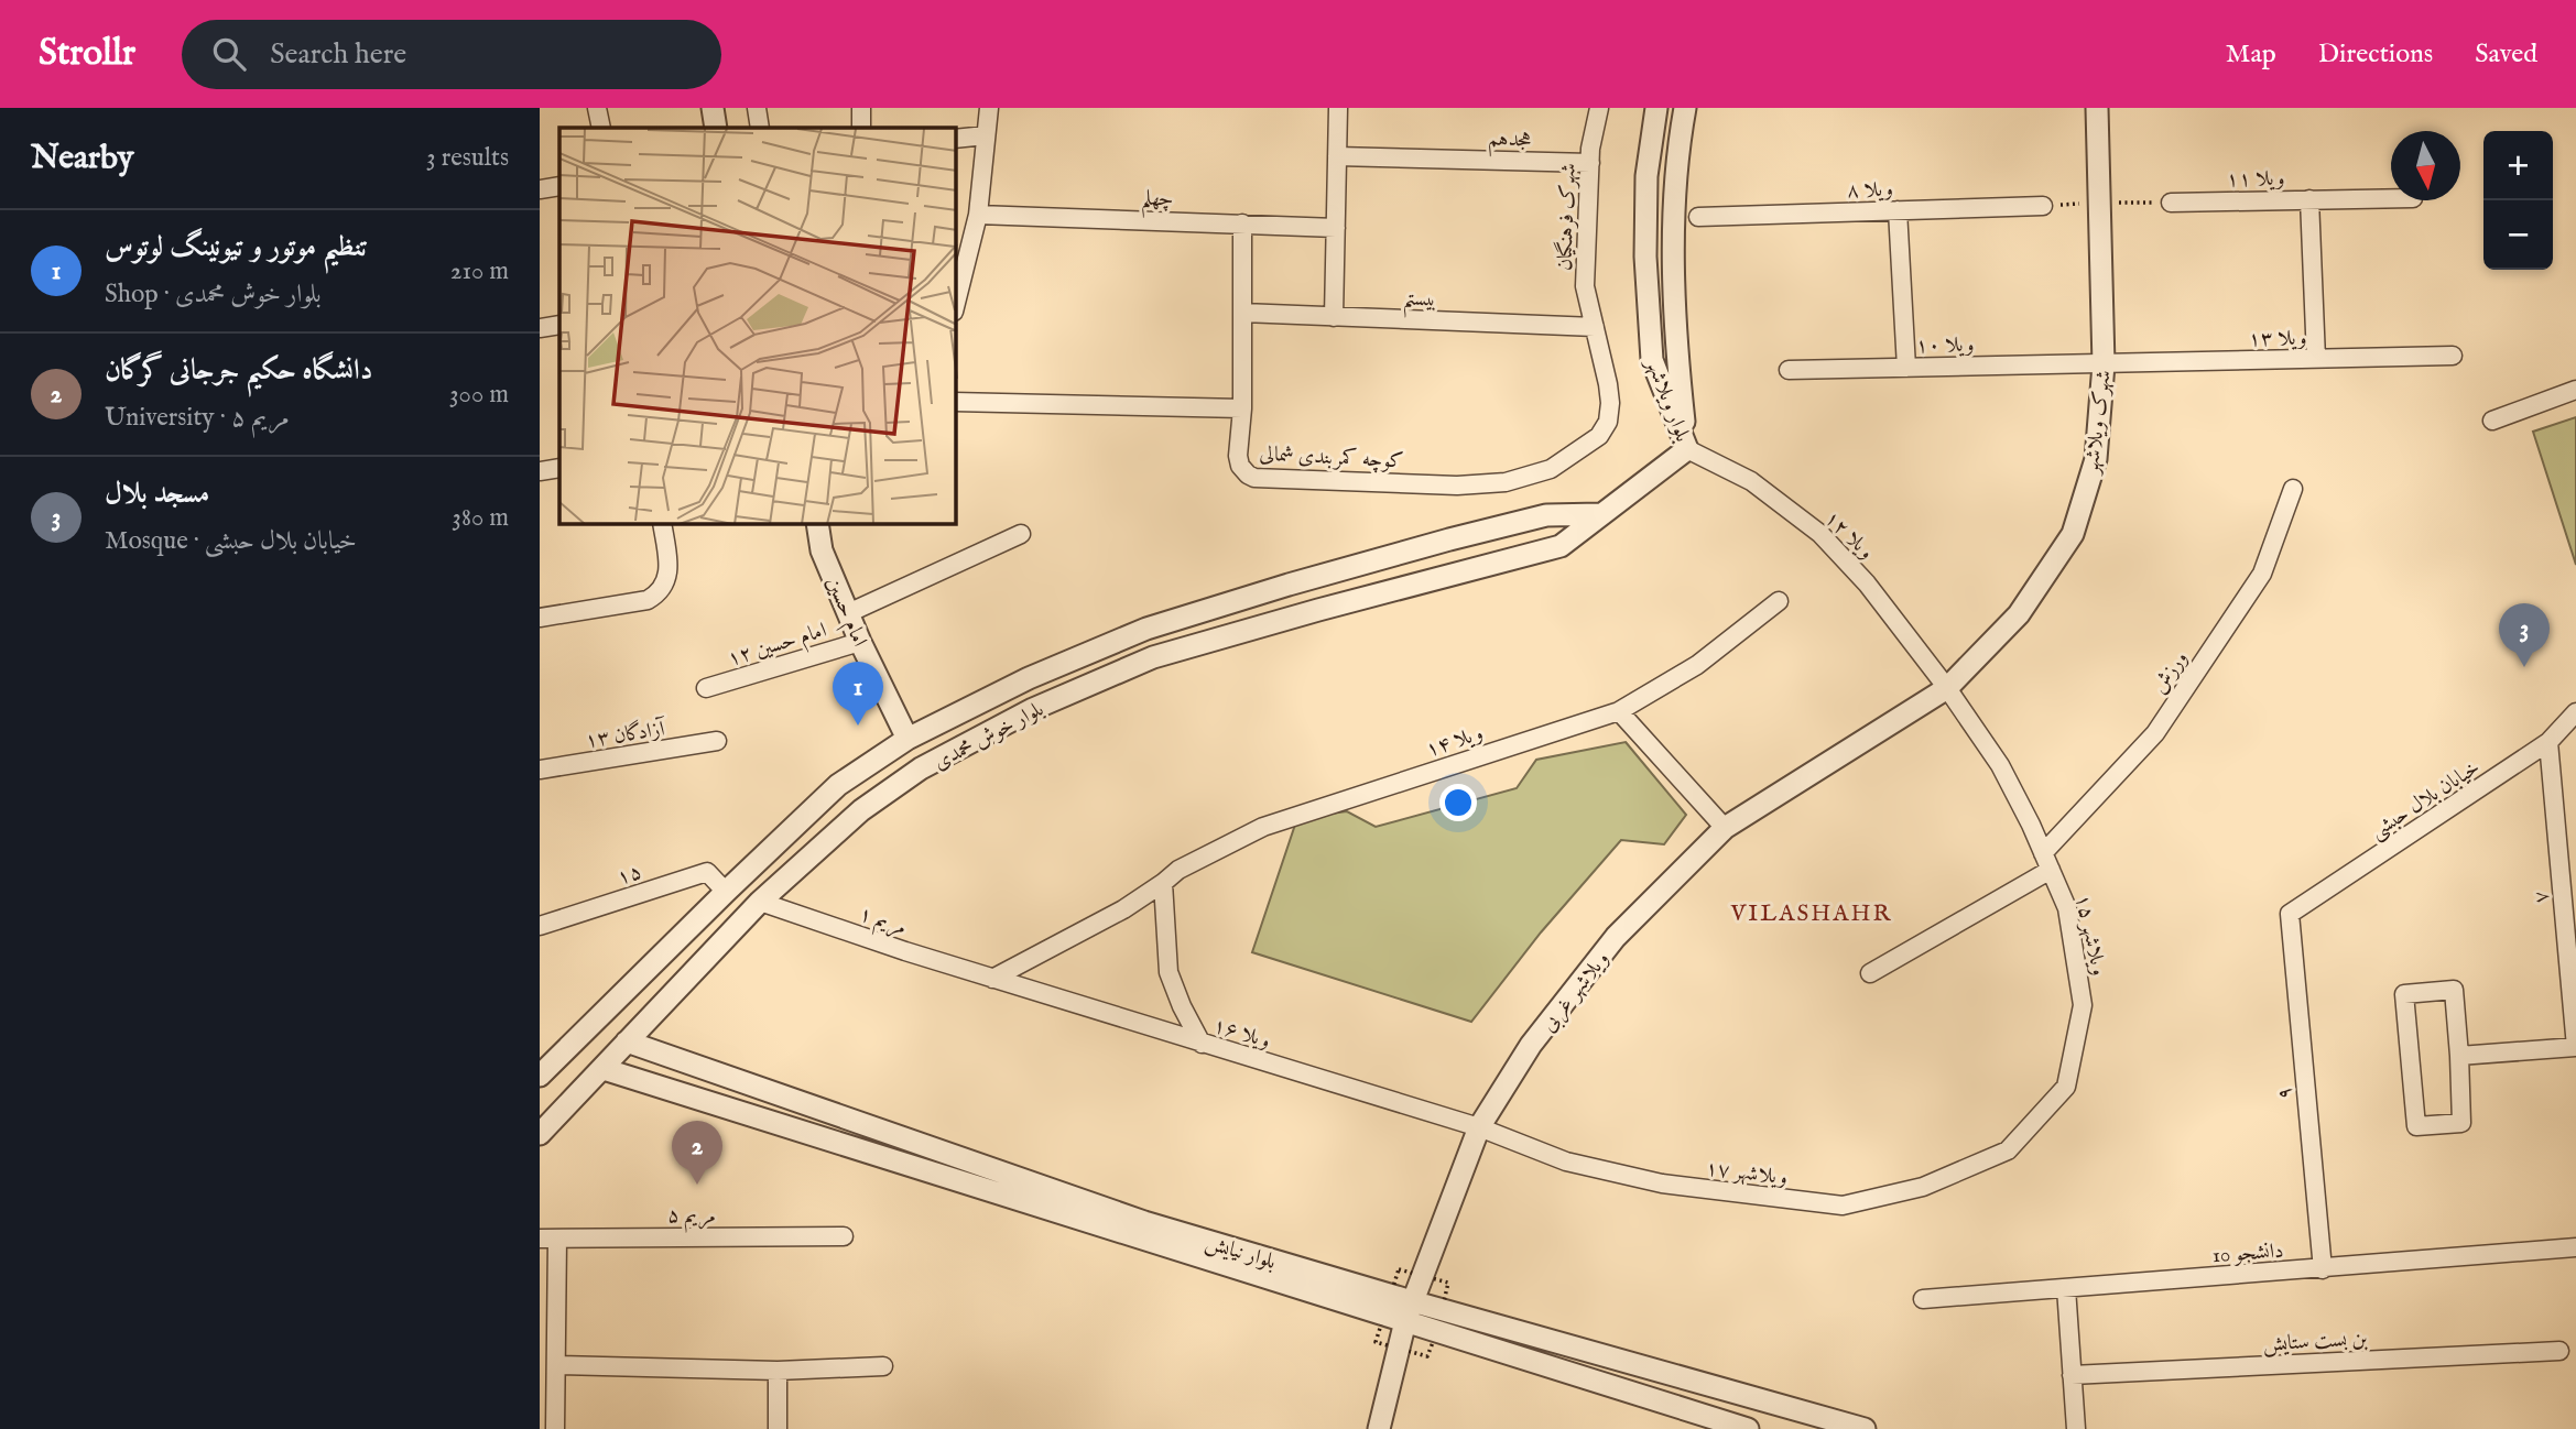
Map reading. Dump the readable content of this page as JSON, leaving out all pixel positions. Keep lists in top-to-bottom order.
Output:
{
  "streets": {
    "street": [
      "هجدهم",
      "۱۱ ویلا",
      "ویلا ۸",
      "چهلم",
      "شهرک فرهنگیان",
      "بیستم",
      "۱۳ ویلا",
      "۱۰ ویلا",
      "بلوار ویلاشهر",
      "شهرک ویلاشهر",
      "کوچه کمربندی شمالی",
      "ویلا ۱۲",
      "امام حسین",
      "امام حسین ۱۲",
      "ورزش",
      "آزادگان ۱۳",
      "بلوار خوش محمدی",
      "۱۴ ویلا",
      "خیابان بلال حبشی",
      "۱۵",
      "۷",
      "۱ مریم",
      "ویلاشهر ۱۵",
      "ویلاشهر غربی",
      "۱۶ ویلا",
      "۹",
      "ویلاشهر ۱۷",
      "۵ مریم",
      "بلوار نیایش",
      "دانشجو 10",
      "بن بست ستایش"
    ]
  },
  "crossings": [
    ["هجدهم", "شهرک فرهنگیان"],
    ["شهرک فرهنگیان", "بیستم"],
    ["شهرک فرهنگیان", "کوچه کمربندی شمالی"],
    ["بیستم", "کوچه کمربندی شمالی"],
    ["۱۳ ویلا", "۱۰ ویلا"],
    ["۱۳ ویلا", "شهرک ویلاشهر"],
    ["۱۰ ویلا", "شهرک ویلاشهر"],
    ["بلوار ویلاشهر", "ویلا ۱۲"],
    ["شهرک ویلاشهر", "ویلا ۱۲"],
    ["شهرک ویلاشهر", "ویلاشهر ۱۵"],
    ["شهرک ویلاشهر", "ویلاشهر غربی"],
    ["ویلا ۱۲", "ویلاشهر ۱۵"],
    ["ویلا ۱۲", "ویلاشهر غربی"],
    ["امام حسین", "امام حسین ۱۲"],
    ["امام حسین", "بلوار خوش محمدی"],
    ["ورزش", "ویلاشهر ۱۵"],
    ["بلوار خوش محمدی", "۱۵"],
    ["بلوار خوش محمدی", "۱ مریم"],
    ["بلوار خوش محمدی", "بلوار نیایش"],
    ["۱۴ ویلا", "۱ مریم"],
    ["۱۴ ویلا", "۱۶ ویلا"],
    ["خیابان بلال حبشی", "۷"],
    ["خیابان بلال حبشی", "۹"],
    ["۱ مریم", "۱۶ ویلا"],
    ["ویلاشهر ۱۵", "ویلاشهر غربی"],
    ["ویلاشهر ۱۵", "ویلاشهر ۱۷"],
    ["ویلاشهر غربی", "۱۶ ویلا"],
    ["ویلاشهر غربی", "ویلاشهر ۱۷"],
    ["ویلاشهر غربی", "بلوار نیایش"],
    ["۱۶ ویلا", "ویلاشهر ۱۷"],
    ["۹", "دانشجو 10"]
  ],
  "districts": ["VILASHAHR"],
  "north": "bottom",
  "page": {
    "header": "Strollr",
    "search": "Search here",
    "nav": ["Map", "Directions", "Saved"],
    "heading": ["Nearby", "3 results"],
    "map_buttons": ["+", "−"],
    "list": [
      {
        "mark": "1",
        "name": "تنظیم موتور و تیونینگ لوتوس",
        "note": "Shop · بلوار خوش محمدی",
        "value": "210 m"
      },
      {
        "mark": "2",
        "name": "دانشگاه حکیم جرجانی گرگان",
        "note": "University · ۵ مریم",
        "value": "300 m"
      },
      {
        "mark": "3",
        "name": "مسجد بلال",
        "note": "Mosque · خیابان بلال حبشی",
        "value": "380 m"
      }
    ],
    "pins": ["3", "1", "2"]
  }
}
